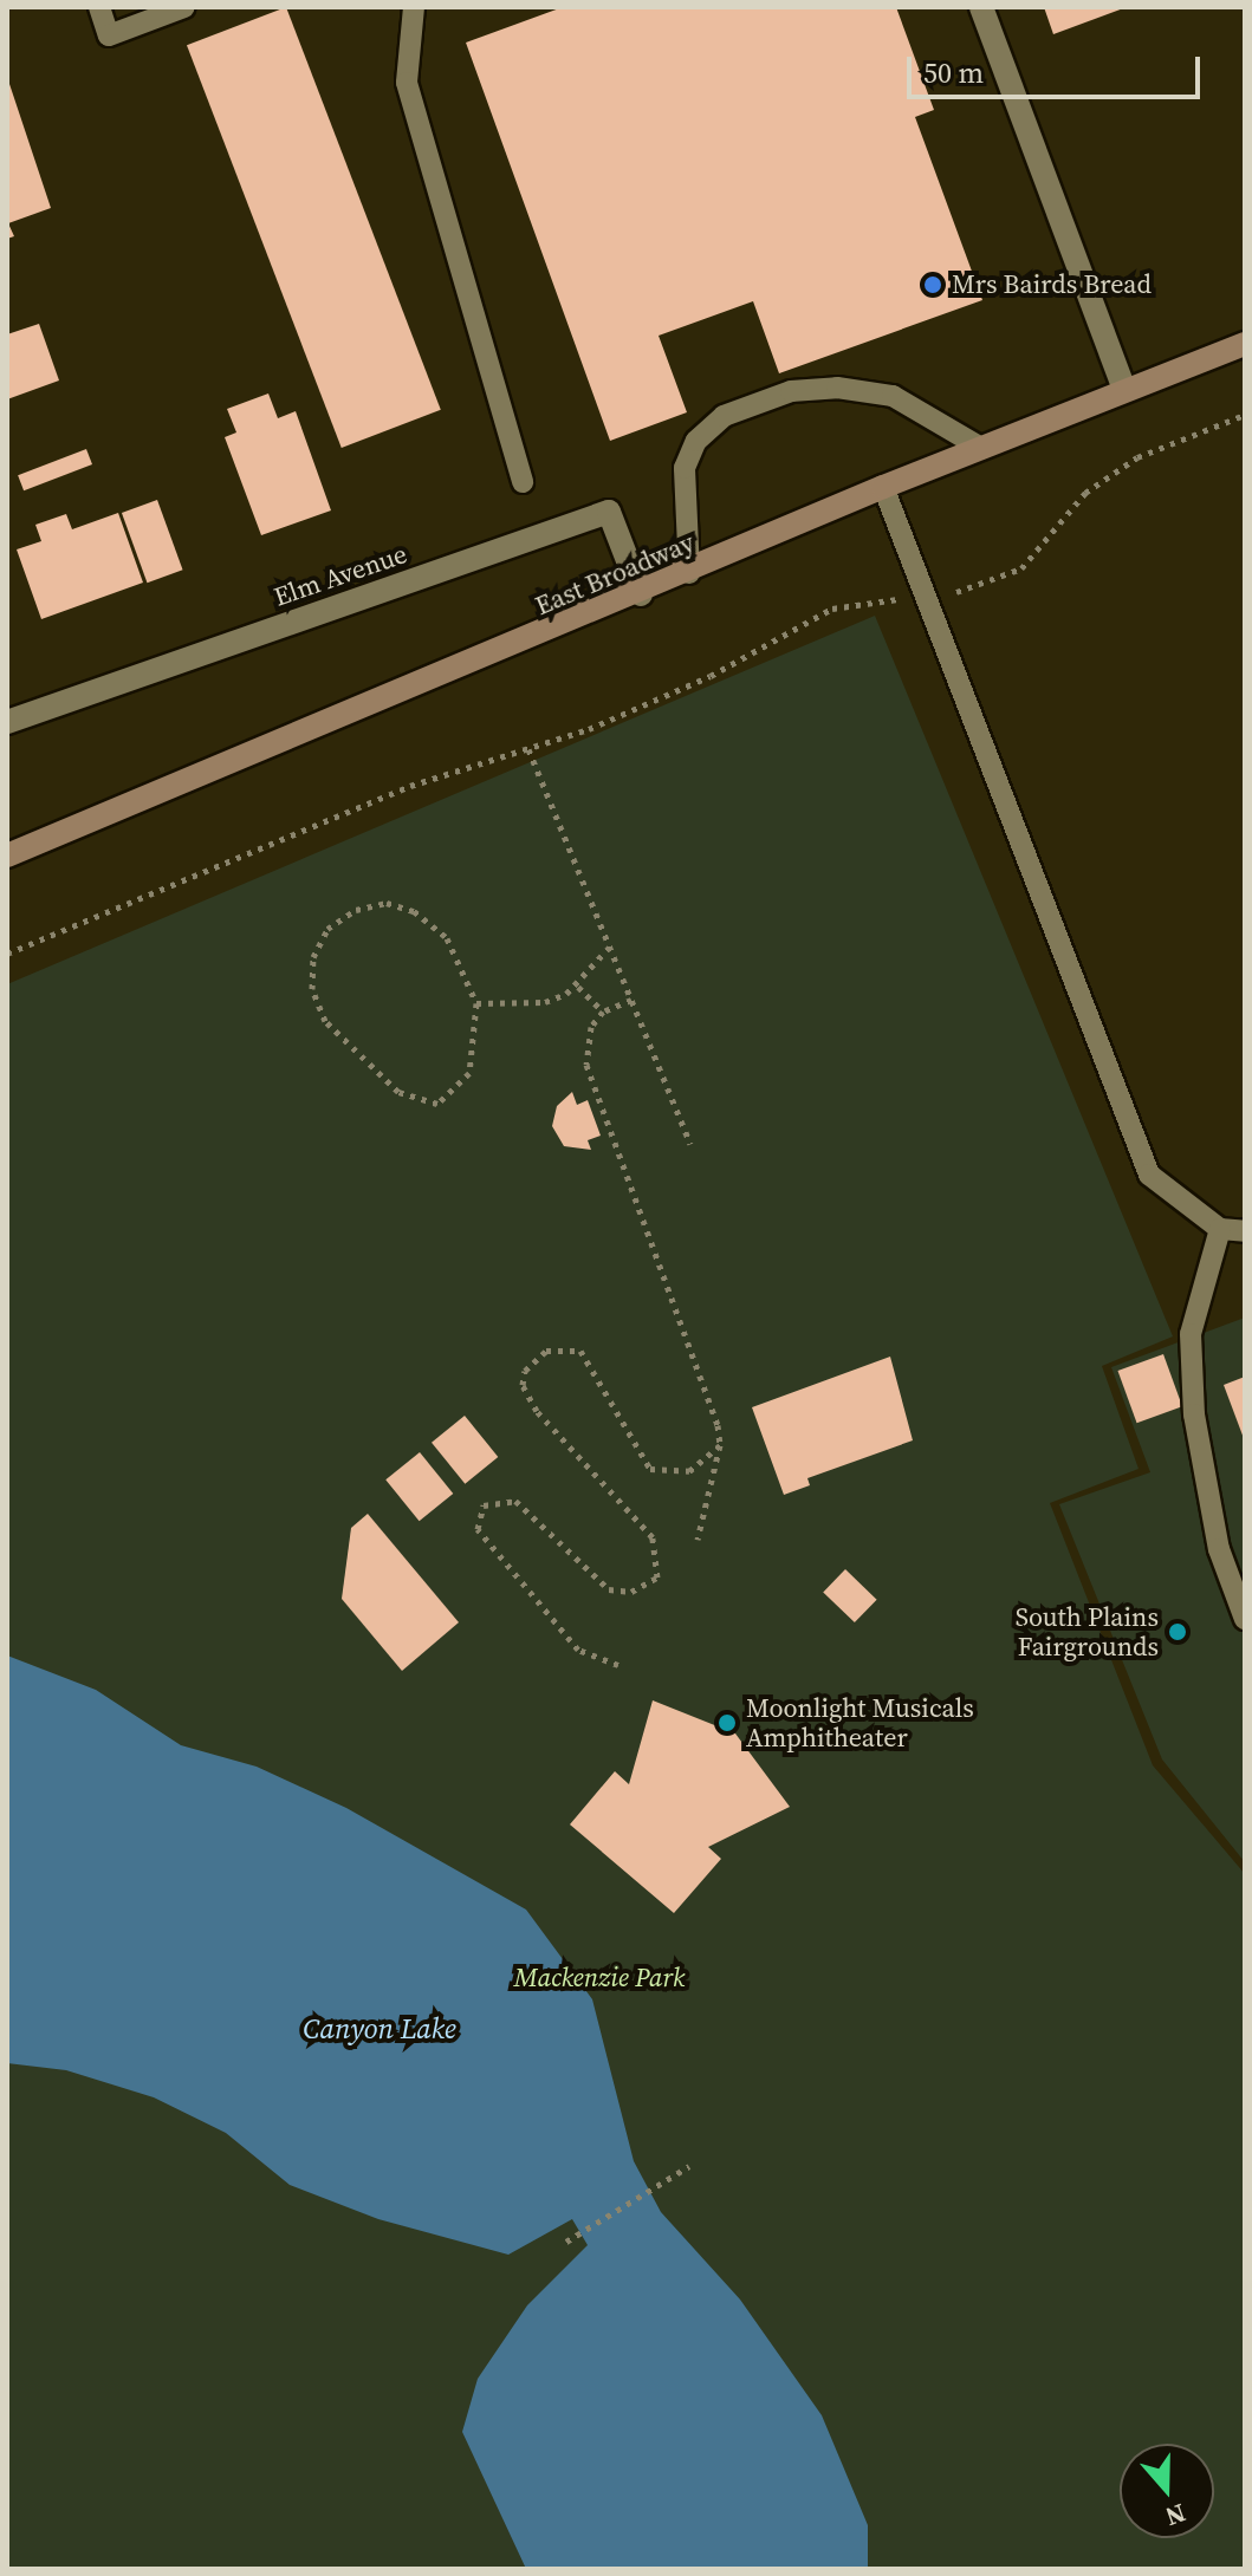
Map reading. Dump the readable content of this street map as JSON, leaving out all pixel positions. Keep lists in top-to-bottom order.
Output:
{
  "streets": {
    "main road": ["East Broadway"],
    "street": ["Elm Avenue"]
  },
  "crossings": [
    ["East Broadway", "Elm Avenue"]
  ],
  "water": ["Canyon Lake"],
  "parks": ["Mackenzie Park"],
  "places": ["Mrs Bairds Bread", "South Plains Fairgrounds", "Moonlight Musicals Amphitheater"],
  "scale_bar": "50 m",
  "north": "bottom"
}
